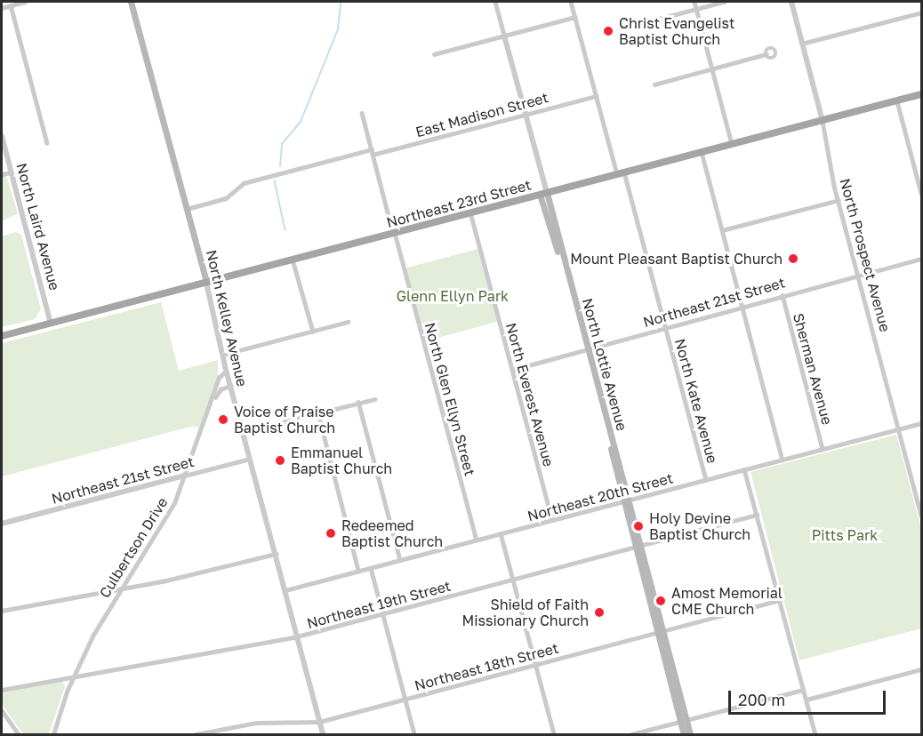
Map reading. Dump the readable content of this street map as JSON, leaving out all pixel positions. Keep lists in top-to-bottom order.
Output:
{
  "streets": {
    "main road": ["Northeast 23rd Street", "North Kelley Avenue", "North Lottie Avenue"],
    "street": [
      "East Madison Street",
      "North Laird Avenue",
      "North Prospect Avenue",
      "Northeast 21st Street",
      "Sherman Avenue",
      "North Everest Avenue",
      "North Glen Ellyn Street",
      "North Kate Avenue",
      "Northeast 20th Street",
      "Culbertson Drive",
      "Northeast 19th Street",
      "Northeast 18th Street"
    ]
  },
  "crossings": [
    ["East Madison Street", "North Lottie Avenue"],
    ["East Madison Street", "North Glen Ellyn Street"],
    ["East Madison Street", "North Kate Avenue"],
    ["Northeast 23rd Street", "North Laird Avenue"],
    ["Northeast 23rd Street", "North Prospect Avenue"],
    ["Northeast 23rd Street", "North Kelley Avenue"],
    ["Northeast 23rd Street", "North Lottie Avenue"],
    ["Northeast 23rd Street", "North Everest Avenue"],
    ["Northeast 23rd Street", "North Glen Ellyn Street"],
    ["Northeast 23rd Street", "North Kate Avenue"],
    ["North Prospect Avenue", "Northeast 21st Street"],
    ["North Prospect Avenue", "Northeast 20th Street"],
    ["Northeast 21st Street", "North Kelley Avenue"],
    ["Northeast 21st Street", "North Lottie Avenue"],
    ["Northeast 21st Street", "Sherman Avenue"],
    ["Northeast 21st Street", "North Everest Avenue"],
    ["Northeast 21st Street", "North Kate Avenue"],
    ["Northeast 21st Street", "Culbertson Drive"],
    ["North Kelley Avenue", "Northeast 20th Street"],
    ["North Kelley Avenue", "Culbertson Drive"],
    ["North Kelley Avenue", "Northeast 19th Street"],
    ["North Kelley Avenue", "Northeast 18th Street"],
    ["North Lottie Avenue", "Northeast 20th Street"],
    ["North Lottie Avenue", "Northeast 19th Street"],
    ["North Lottie Avenue", "Northeast 18th Street"],
    ["Sherman Avenue", "Northeast 20th Street"],
    ["North Everest Avenue", "Northeast 20th Street"],
    ["North Glen Ellyn Street", "Northeast 20th Street"],
    ["North Kate Avenue", "Northeast 20th Street"],
    ["Culbertson Drive", "Northeast 19th Street"]
  ],
  "parks": ["Glenn Ellyn Park", "Pitts Park"],
  "places": [
    "Christ Evangelist Baptist Church",
    "Mount Pleasant Baptist Church",
    "Voice of Praise Baptist Church",
    "Emmanuel Baptist Church",
    "Holy Devine Baptist Church",
    "Redeemed Baptist Church",
    "Amost Memorial CME Church",
    "Shield of Faith Missionary Church"
  ],
  "scale_bar": "200 m"
}
